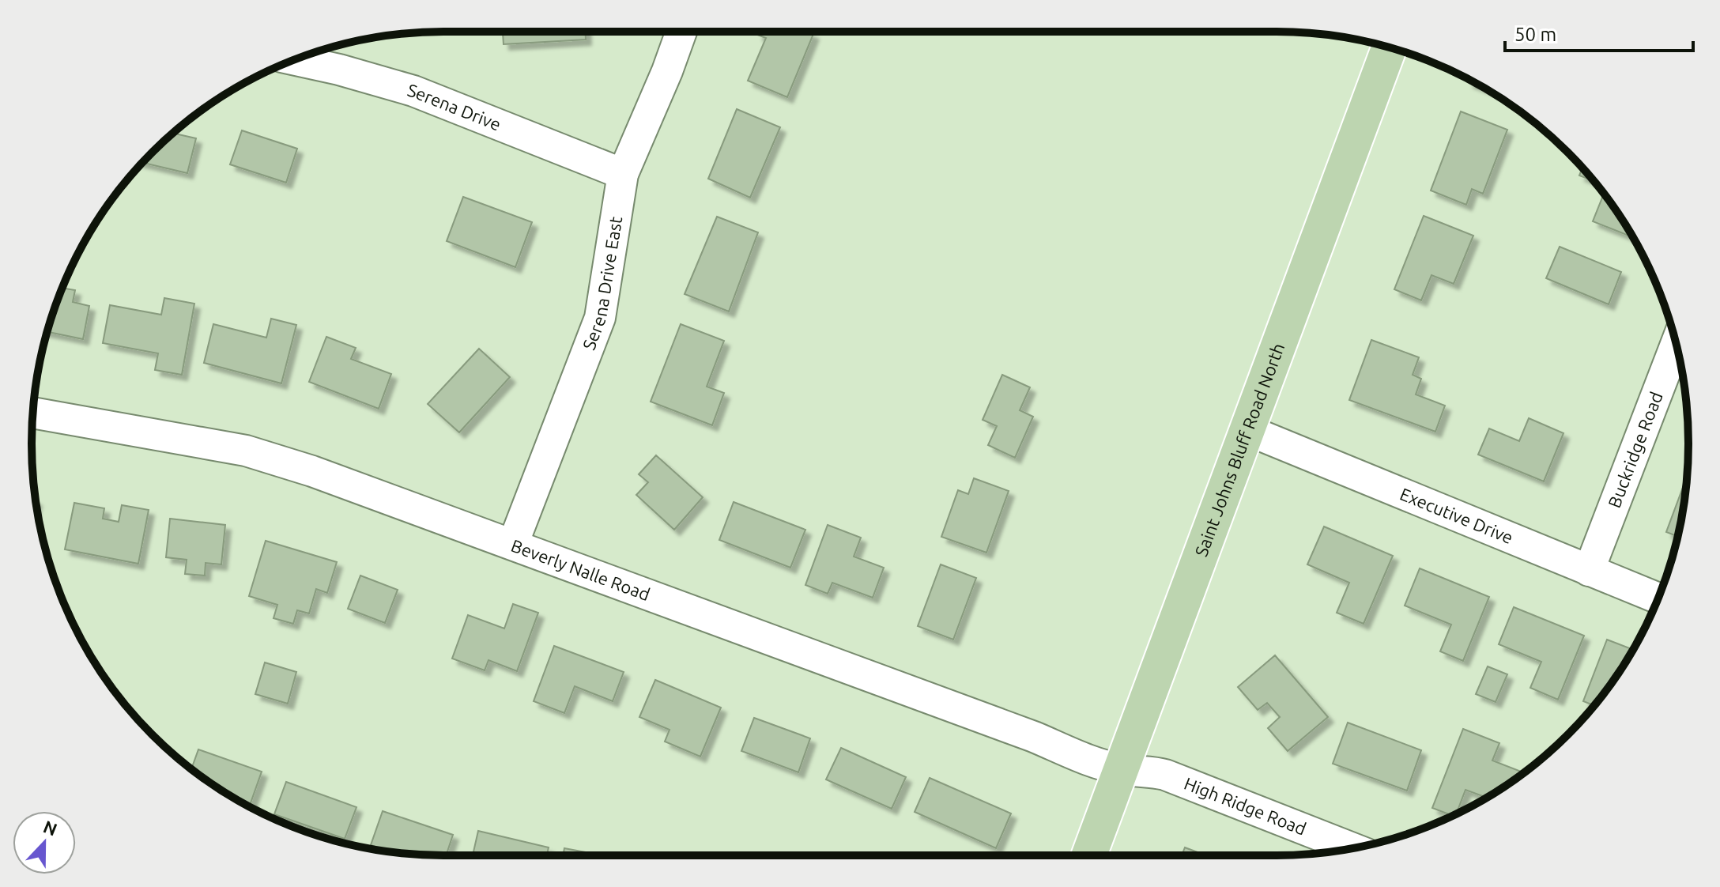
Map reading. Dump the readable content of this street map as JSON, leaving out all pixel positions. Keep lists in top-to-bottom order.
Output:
{
  "streets": {
    "main road": ["Saint Johns Bluff Road North"],
    "street": [
      "Serena Drive",
      "Serena Drive East",
      "Buckridge Road",
      "Executive Drive",
      "Beverly Nalle Road",
      "High Ridge Road"
    ]
  },
  "crossings": [
    ["Serena Drive", "Serena Drive East"],
    ["Serena Drive East", "Beverly Nalle Road"],
    ["Buckridge Road", "Executive Drive"],
    ["Saint Johns Bluff Road North", "Executive Drive"],
    ["Saint Johns Bluff Road North", "Beverly Nalle Road"],
    ["Saint Johns Bluff Road North", "High Ridge Road"],
    ["Beverly Nalle Road", "High Ridge Road"]
  ],
  "scale_bar": "50 m",
  "north": "top"
}
